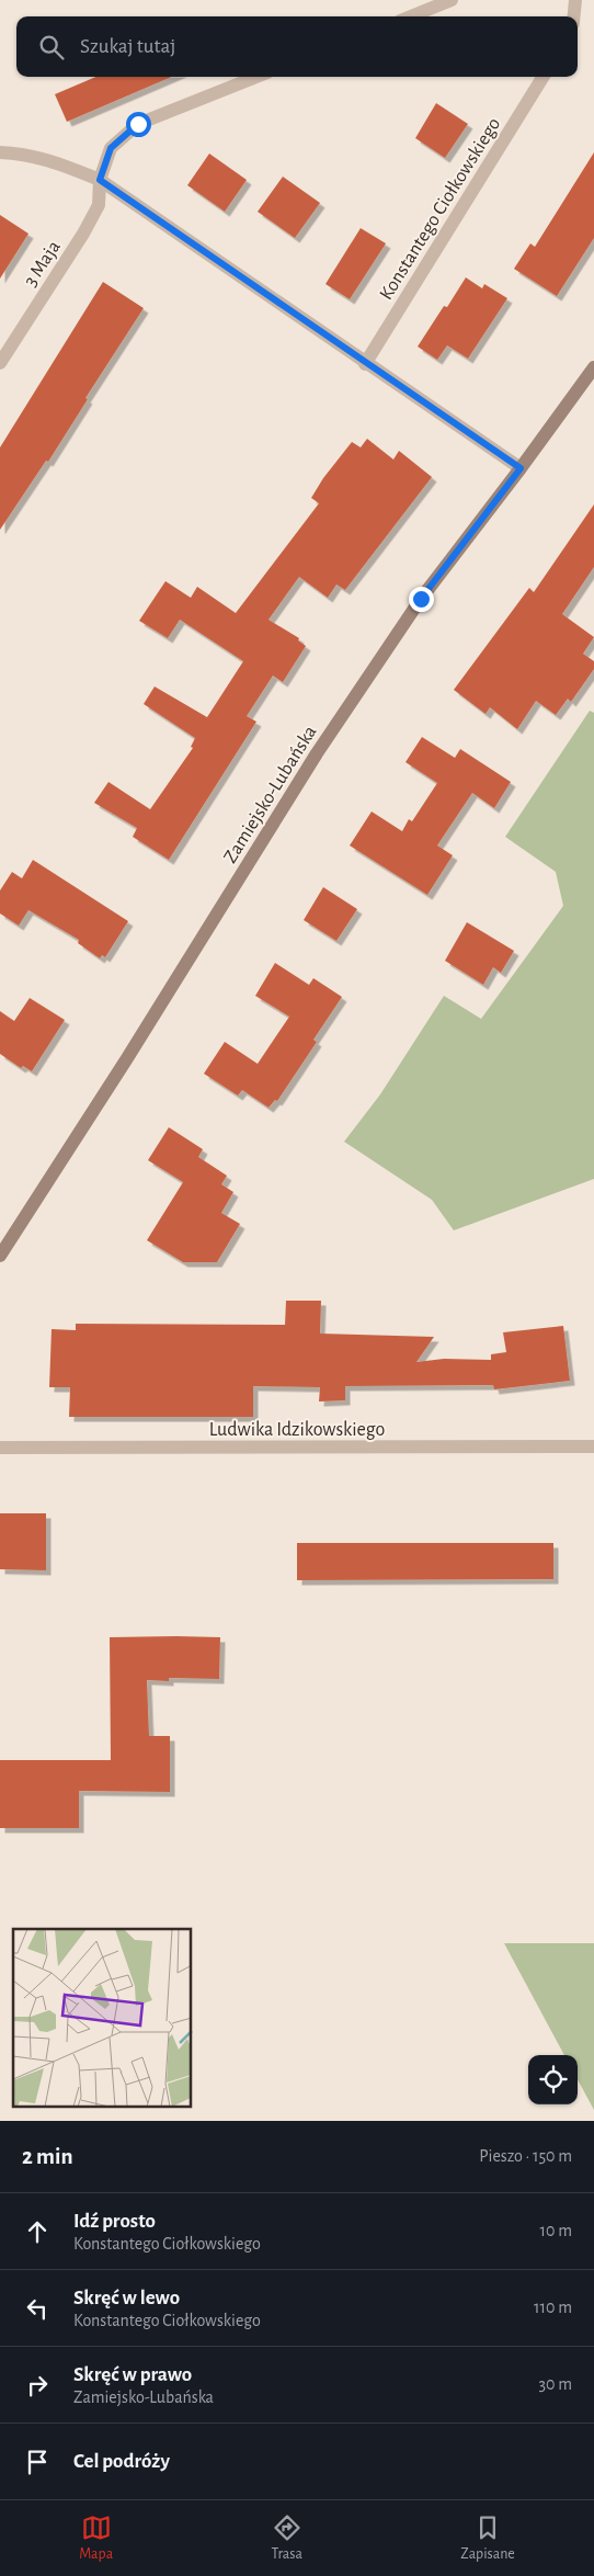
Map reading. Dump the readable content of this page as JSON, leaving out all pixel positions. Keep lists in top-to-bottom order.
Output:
{
  "streets": {
    "main road": ["Zamiejsko-Lubańska"],
    "street": ["Konstantego Ciołkowskiego", "3 Maja", "Ludwika Idzikowskiego"]
  },
  "page": {
    "search": "Szukaj tutaj",
    "heading": ["2 min", "Pieszo · 150 m"],
    "list": [
      ["Idź prosto", "Konstantego Ciołkowskiego", "10 m"],
      ["Skręć w lewo", "Konstantego Ciołkowskiego", "110 m"],
      ["Skręć w prawo", "Zamiejsko-Lubańska", "30 m"],
      "Cel podróży"
    ],
    "nav": ["Mapa", "Trasa", "Zapisane"]
  }
}
